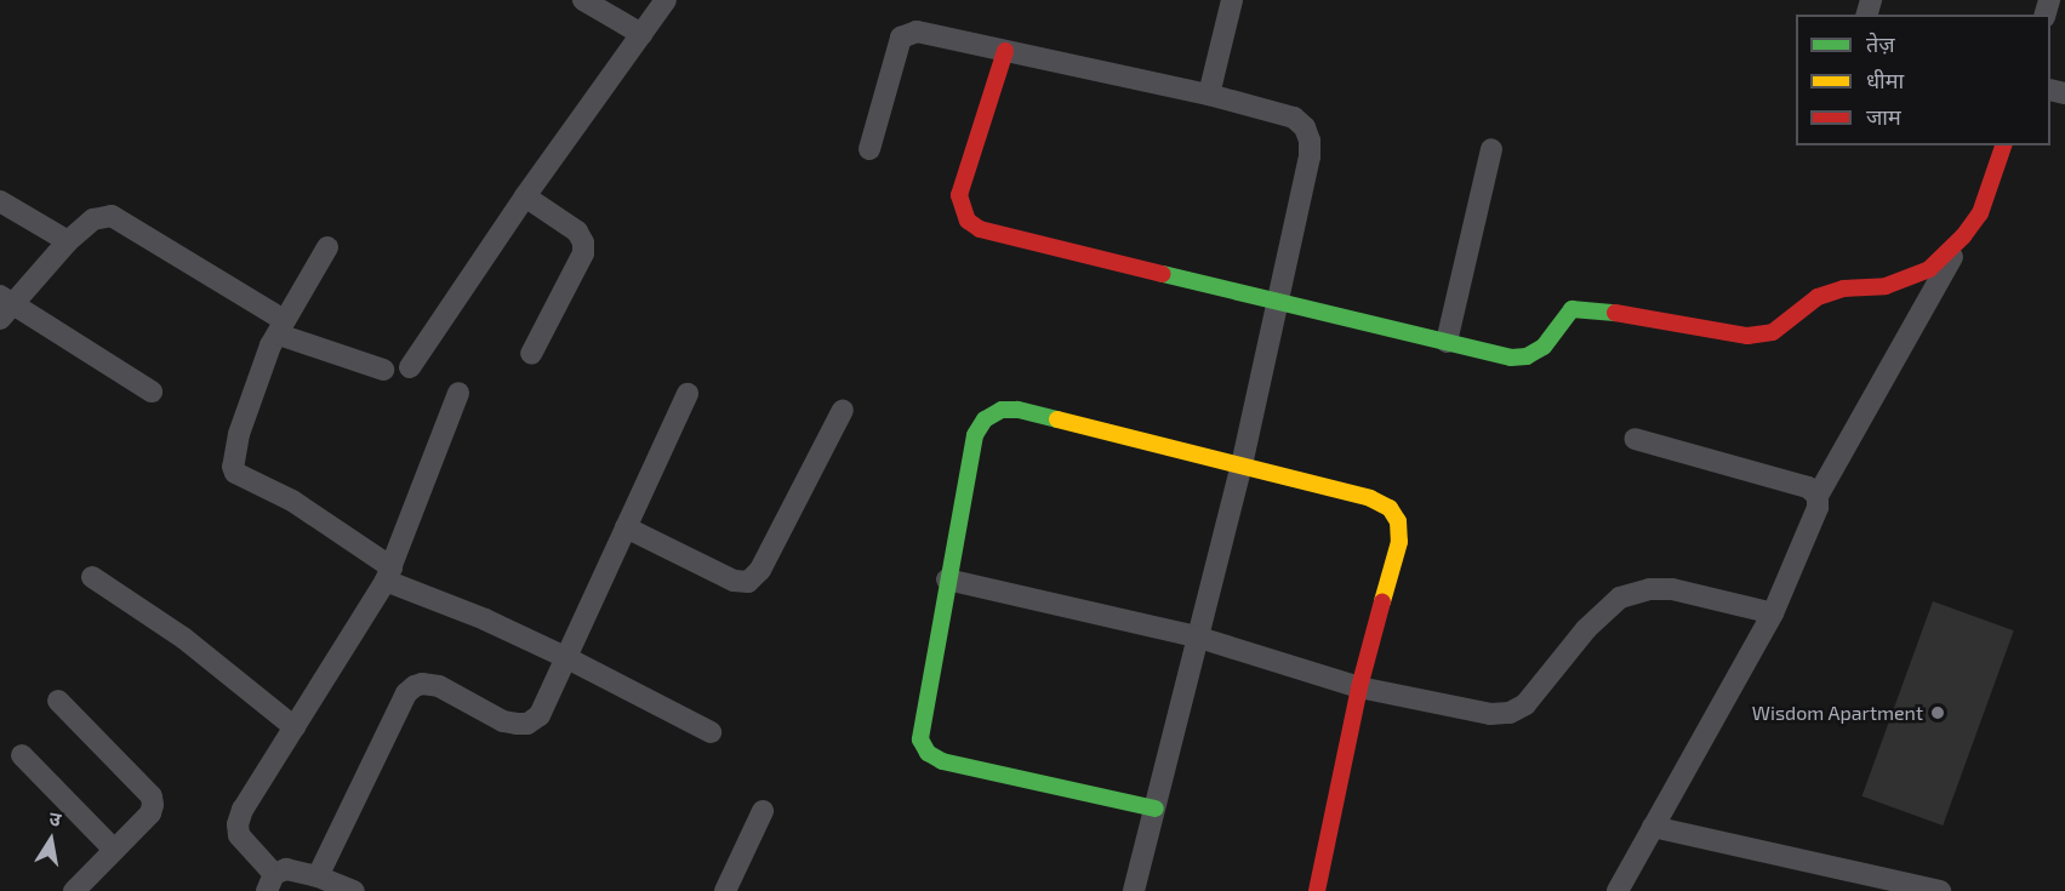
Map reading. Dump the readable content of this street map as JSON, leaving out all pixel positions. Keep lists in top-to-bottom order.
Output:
{
  "places": ["Wisdom Apartment"],
  "legend": ["तेज़", "धीमा", "जाम"],
  "north": "top"
}
